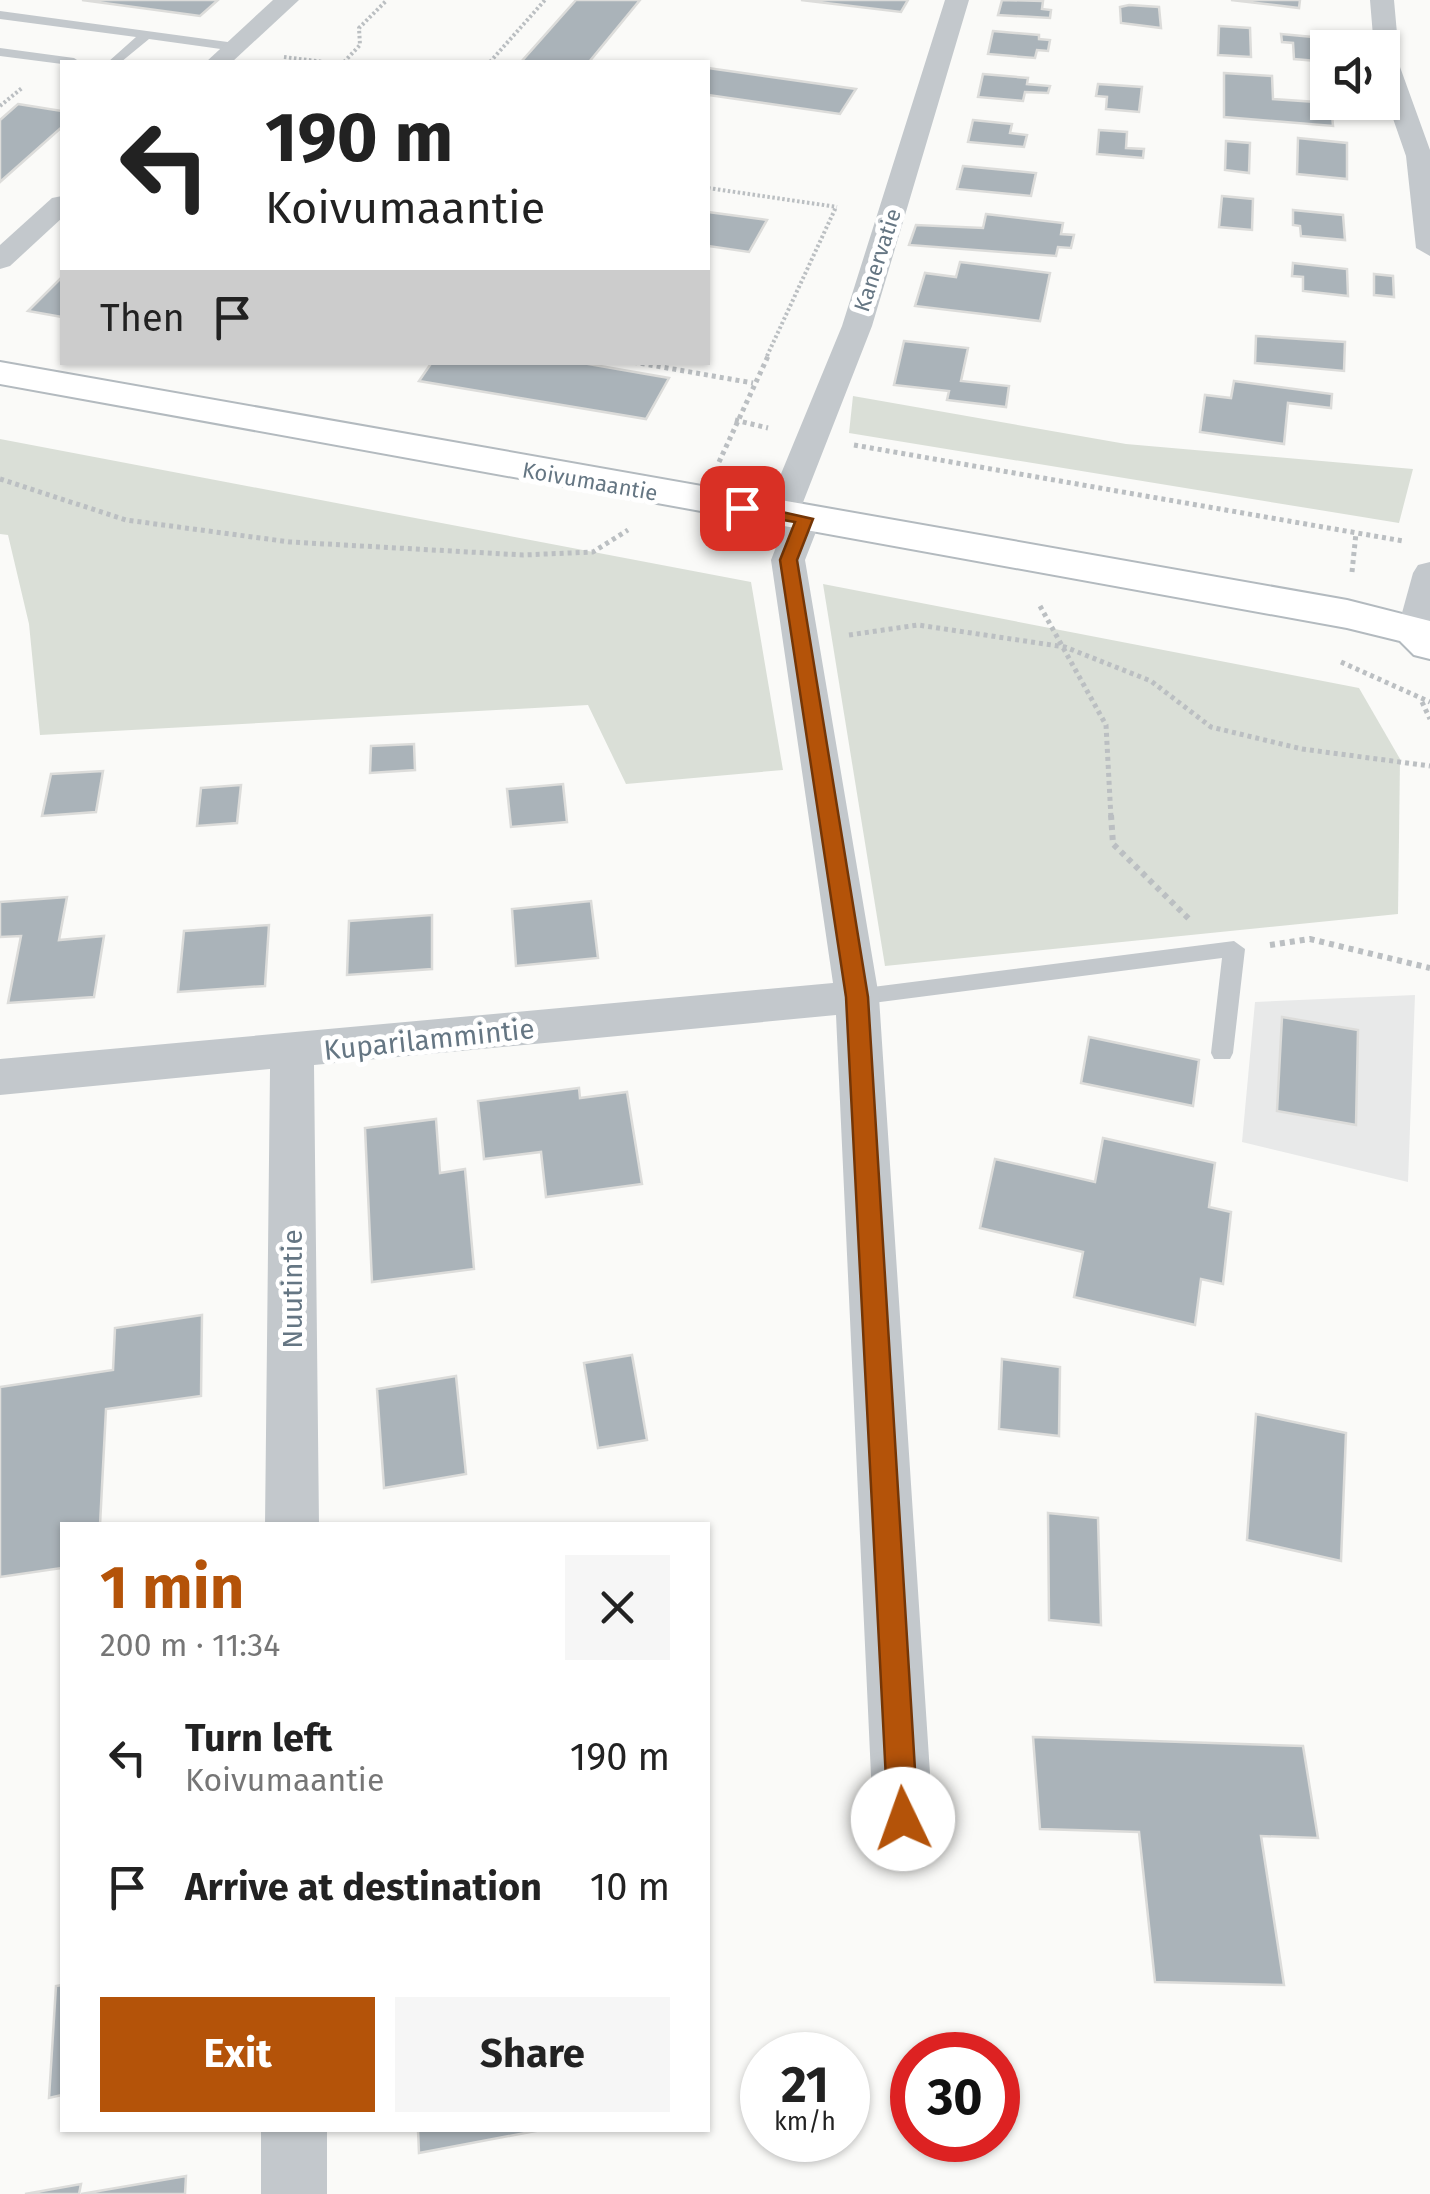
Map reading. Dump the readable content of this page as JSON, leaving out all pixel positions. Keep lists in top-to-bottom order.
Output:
{
  "streets": {
    "street": [
      "Kanervatie",
      "Koivumaantie",
      "Kuparilammintie",
      "Nuutintie"
    ]
  },
  "crossings": [
    ["Kanervatie", "Koivumaantie"],
    ["Kanervatie", "Kuparilammintie"],
    ["Kuparilammintie", "Nuutintie"]
  ],
  "page": {
    "turn": ["190 m", "Koivumaantie"],
    "then": "Then",
    "heading": ["1 min", "200 m · 11:34"],
    "list": [
      {
        "name": "Turn left",
        "note": "Koivumaantie",
        "value": "190 m"
      },
      {
        "name": "Arrive at destination",
        "value": "10 m"
      }
    ],
    "buttons": ["Exit", "Share"],
    "speed": "21 km/h",
    "limit": "30"
  }
}
